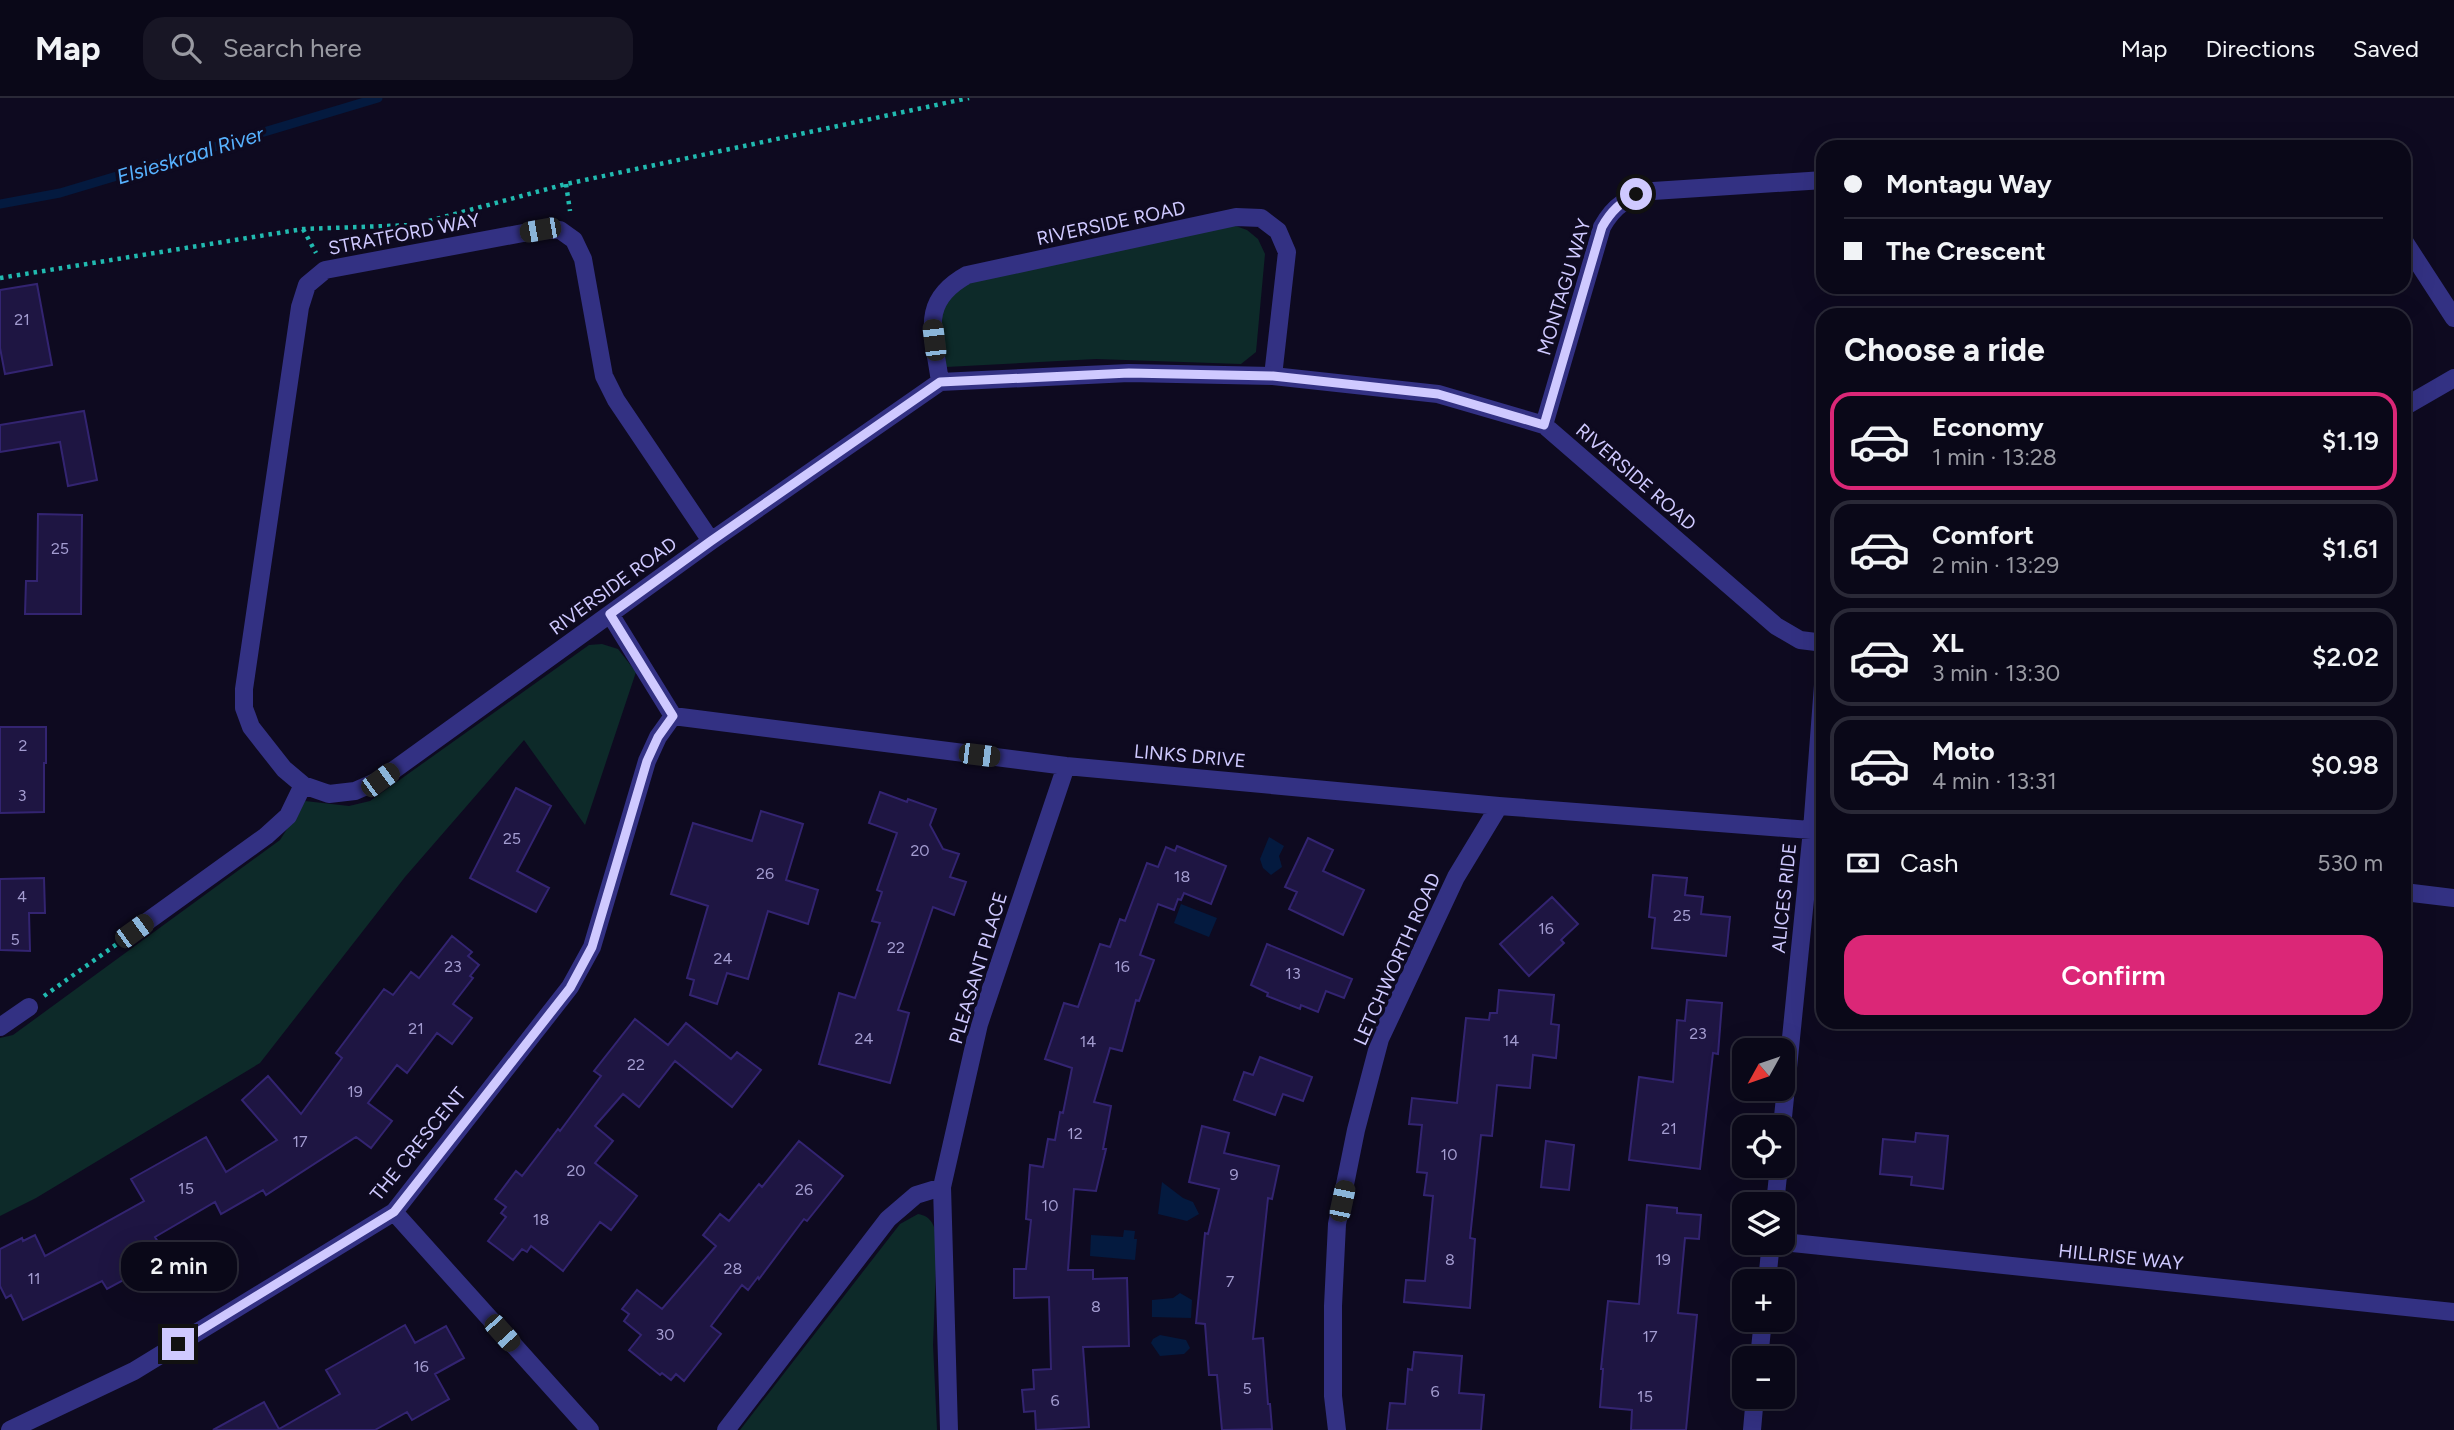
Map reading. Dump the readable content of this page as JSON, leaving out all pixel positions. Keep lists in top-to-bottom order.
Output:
{
  "streets": {
    "street": [
      "RIVERSIDE ROAD",
      "STRATFORD WAY",
      "MONTAGU WAY",
      "LINKS DRIVE",
      "ALICES RIDE",
      "LETCHWORTH ROAD",
      "PLEASANT PLACE",
      "THE CRESCENT",
      "HILLRISE WAY"
    ]
  },
  "crossings": [
    ["RIVERSIDE ROAD", "STRATFORD WAY"],
    ["RIVERSIDE ROAD", "MONTAGU WAY"],
    ["LINKS DRIVE", "LETCHWORTH ROAD"],
    ["LINKS DRIVE", "PLEASANT PLACE"],
    ["LINKS DRIVE", "THE CRESCENT"]
  ],
  "water": ["Elsieskraal River"],
  "house_numbers": [
    "21",
    "25",
    "2",
    "3",
    "25",
    "20",
    "26",
    "18",
    "4",
    "25",
    "16",
    "5",
    "22",
    "24",
    "23",
    "16",
    "13",
    "21",
    "23",
    "24",
    "14",
    "14",
    "22",
    "19",
    "21",
    "12",
    "17",
    "10",
    "20",
    "9",
    "15",
    "26",
    "10",
    "18",
    "8",
    "19",
    "28",
    "11",
    "7",
    "8",
    "30",
    "17",
    "16",
    "5",
    "6",
    "15",
    "6"
  ],
  "north": "bottom left",
  "page": {
    "header": "Map",
    "search": "Search here",
    "nav": ["Map", "Directions", "Saved"],
    "banner": ["Montagu Way", "The Crescent"],
    "heading": "Choose a ride",
    "list": [
      {
        "name": "Economy",
        "note": "1 min · 13:28",
        "value": "$1.19"
      },
      {
        "name": "Comfort",
        "note": "2 min · 13:29",
        "value": "$1.61"
      },
      {
        "name": "XL",
        "note": "3 min · 13:30",
        "value": "$2.02"
      },
      {
        "name": "Moto",
        "note": "4 min · 13:31",
        "value": "$0.98"
      }
    ],
    "pay": ["Cash", "530 m"],
    "buttons": "Confirm",
    "map_buttons": ["+", "−"],
    "bubble": "2 min"
  }
}
